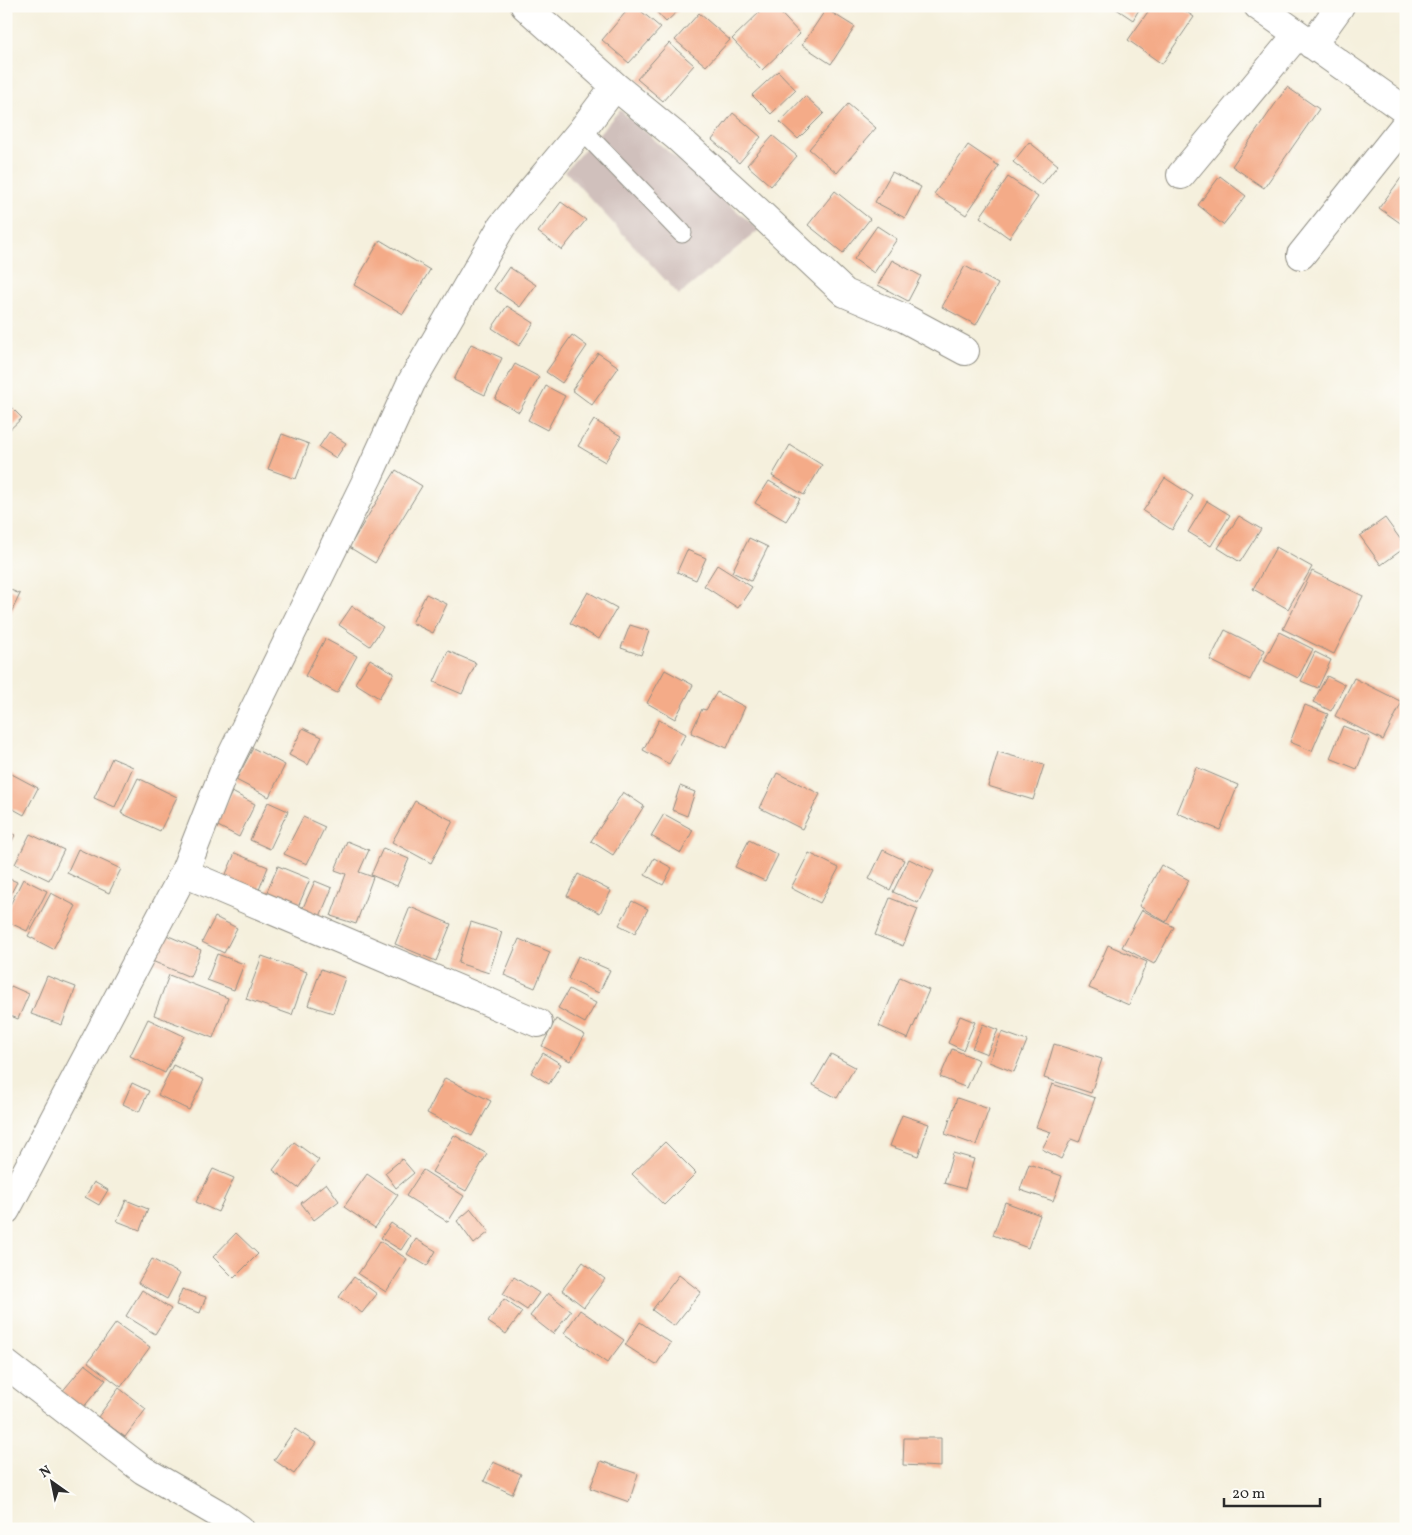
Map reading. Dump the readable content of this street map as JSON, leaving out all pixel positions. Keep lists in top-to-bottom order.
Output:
{
  "scale_bar": "20 m",
  "north": "top left"
}
